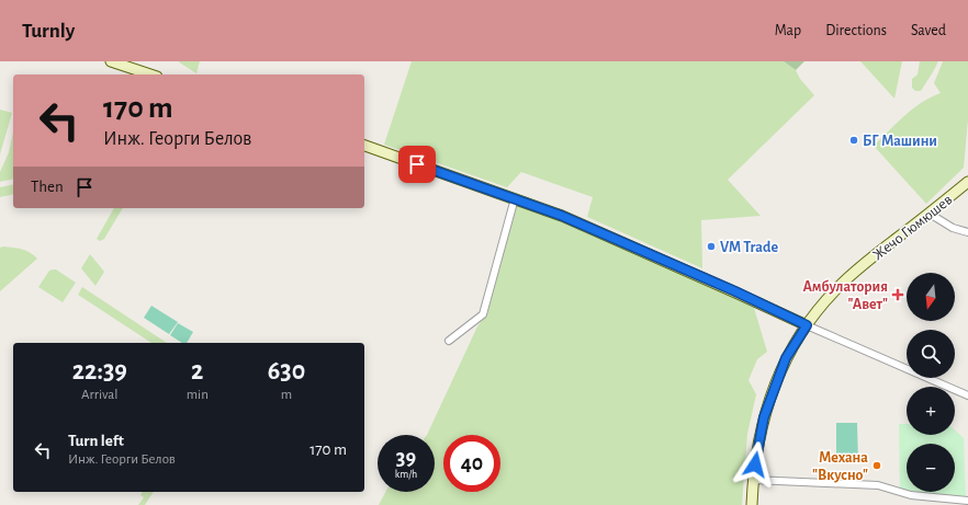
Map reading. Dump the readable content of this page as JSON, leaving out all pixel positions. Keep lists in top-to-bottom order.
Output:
{
  "streets": {
    "street": ["Жечо Гюмюшев"]
  },
  "places": {
    "other": ["БГ Машини", "VM Trade", "Механа \"Вкусно\""],
    "health": ["Амбулатория \"Авет\""]
  },
  "north": "bottom",
  "page": {
    "header": "Turnly",
    "nav": ["Map", "Directions", "Saved"],
    "turn": ["170 m", "Инж. Георги Белов"],
    "then": "Then",
    "map_buttons": ["+", "−"],
    "eta": [
      "22:39",
      "Arrival",
      "2",
      "min",
      "630",
      "m"
    ],
    "list": [
      {
        "name": "Turn left",
        "note": "Инж. Георги Белов",
        "value": "170 m"
      }
    ],
    "speed": "39 km/h",
    "limit": "40"
  }
}
